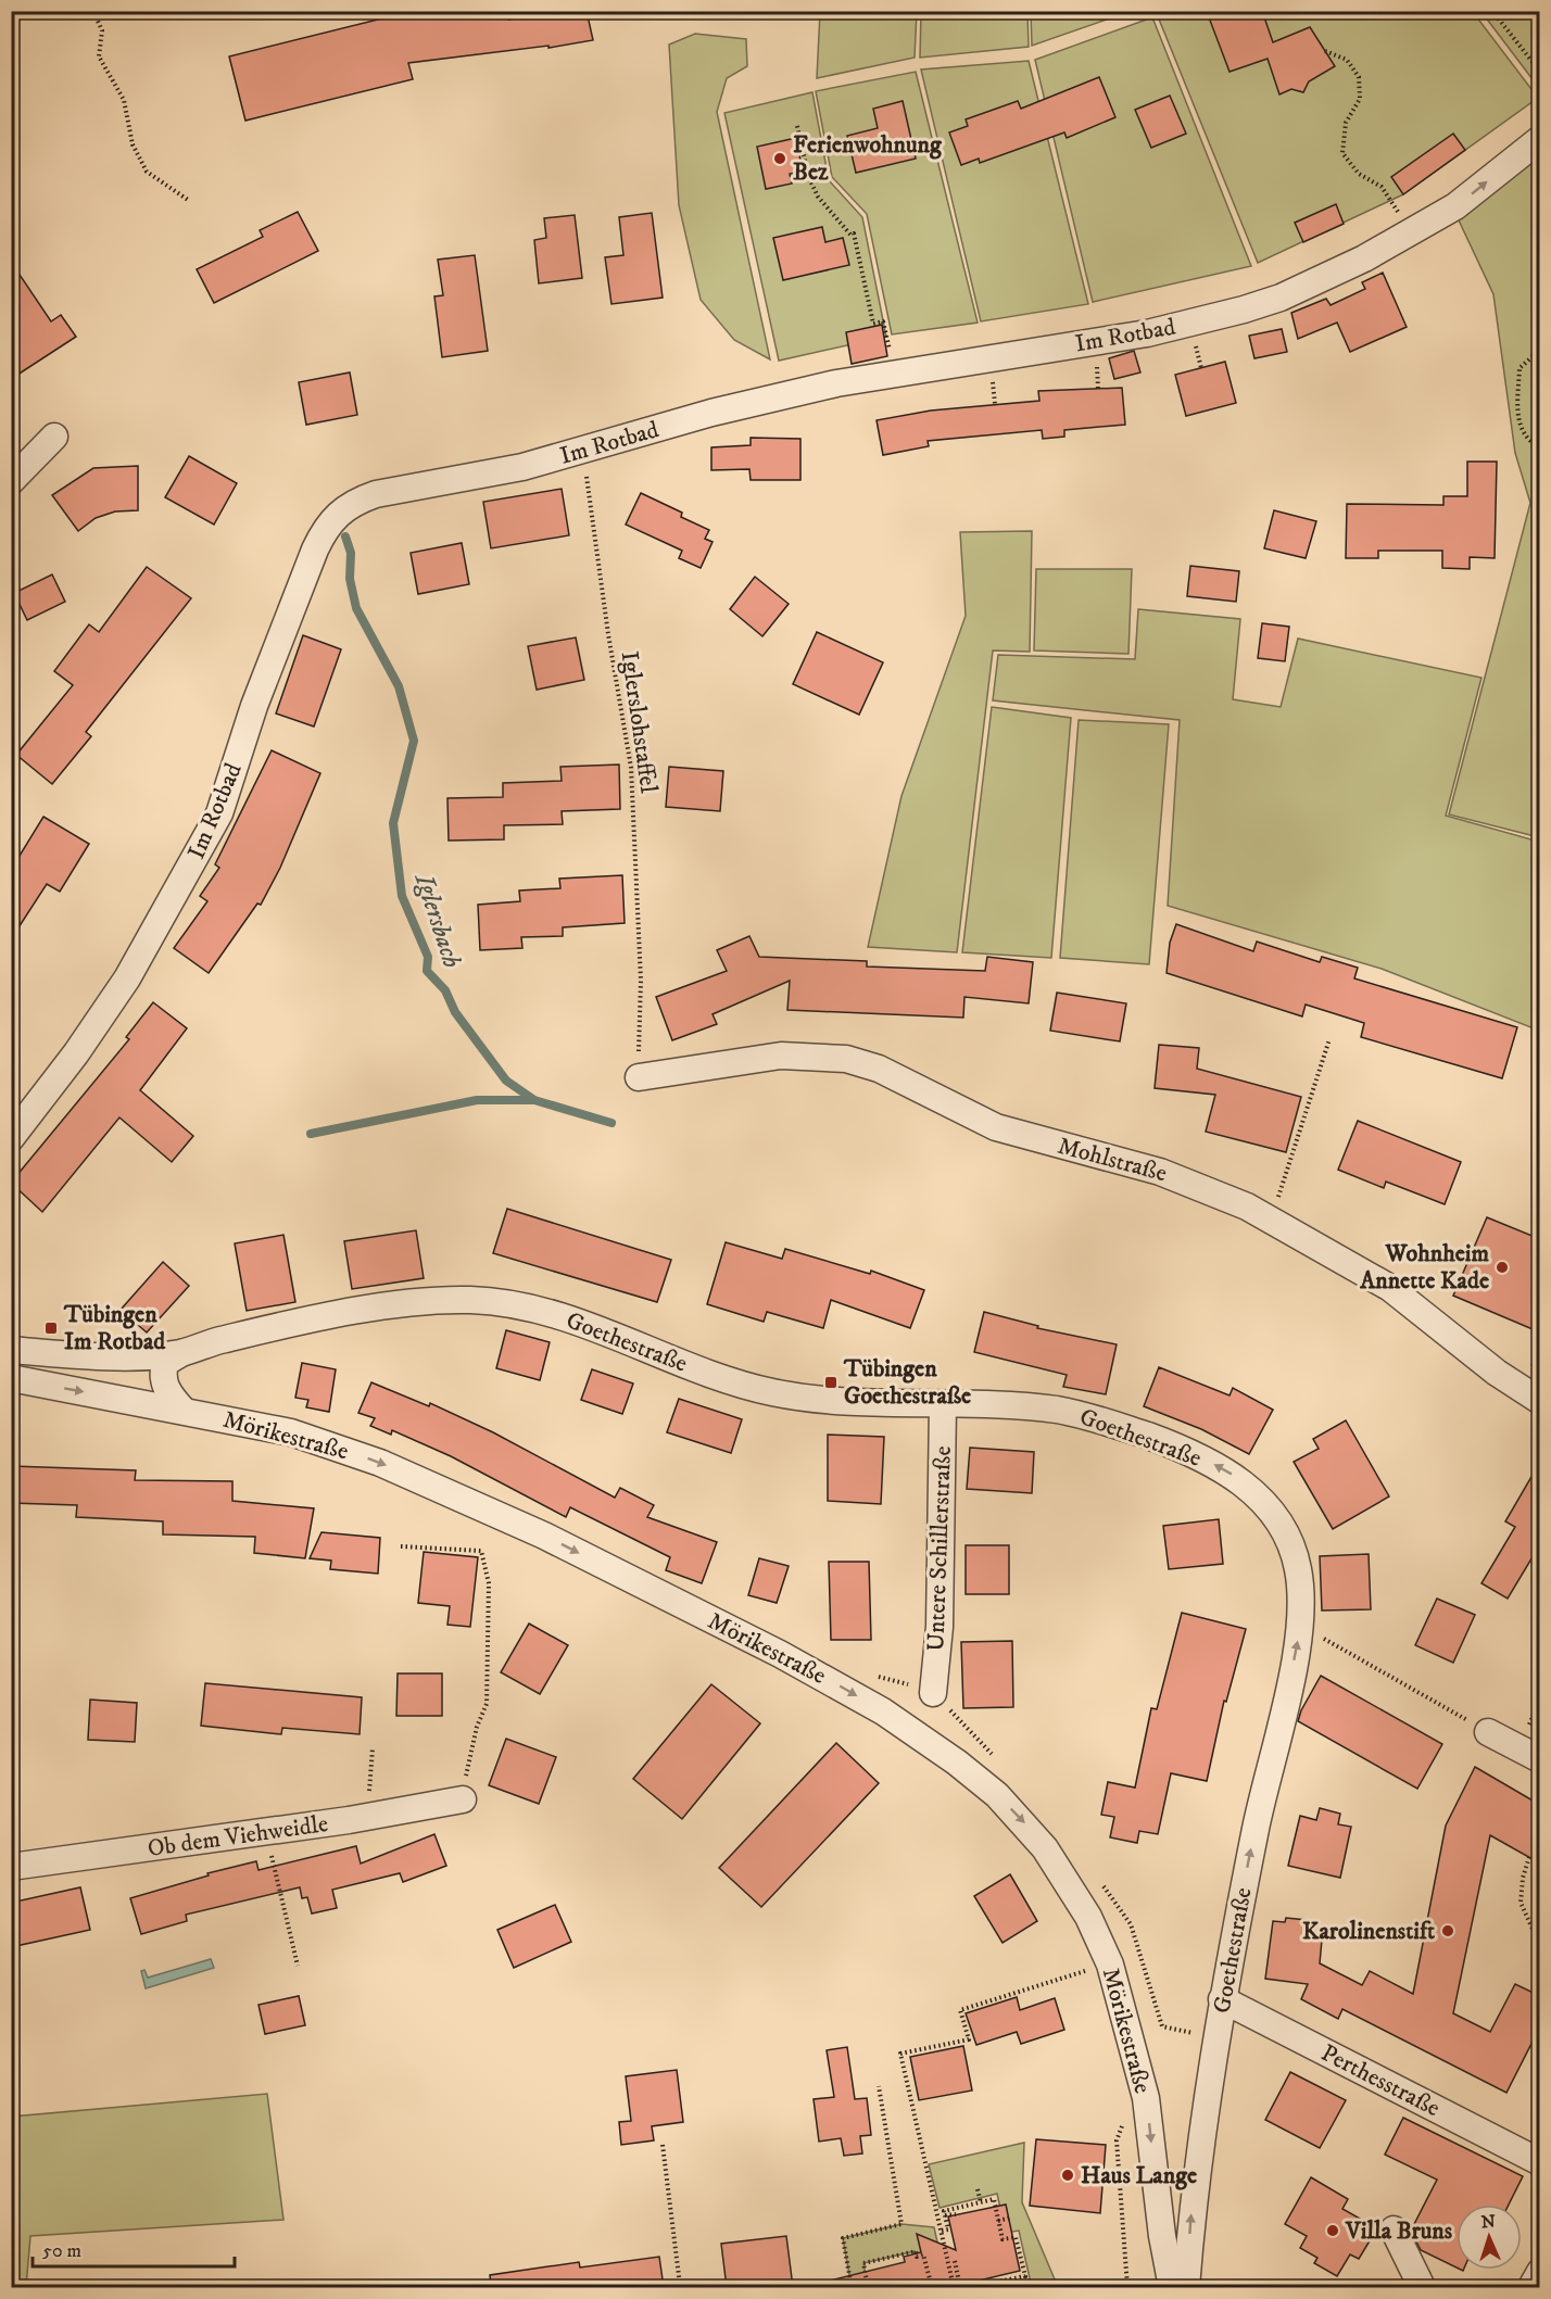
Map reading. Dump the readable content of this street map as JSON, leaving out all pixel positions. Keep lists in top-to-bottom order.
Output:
{
  "streets": {
    "street": [
      "Im Rotbad",
      "Mohlstraße",
      "Goethestraße",
      "Mörikestraße",
      "Untere Schillerstraße",
      "Ob dem Viehweidle",
      "Perthesstraße"
    ],
    "path": ["Iglerslohstaffel"]
  },
  "crossings": [
    ["Im Rotbad", "Iglerslohstaffel"],
    ["Iglerslohstaffel", "Mohlstraße"],
    ["Goethestraße", "Untere Schillerstraße"],
    ["Goethestraße", "Perthesstraße"]
  ],
  "one_way": ["Mörikestraße"],
  "water": ["Iglersbach"],
  "places": {
    "other": [
      "Ferienwohnung Bez",
      "Wohnheim Annette Kade",
      "Karolinenstift",
      "Haus Lange",
      "Villa Bruns"
    ],
    "transit": ["Tübingen Im Rotbad", "Tübingen Goethestraße"]
  },
  "scale_bar": "50 m",
  "north": "top"
}
